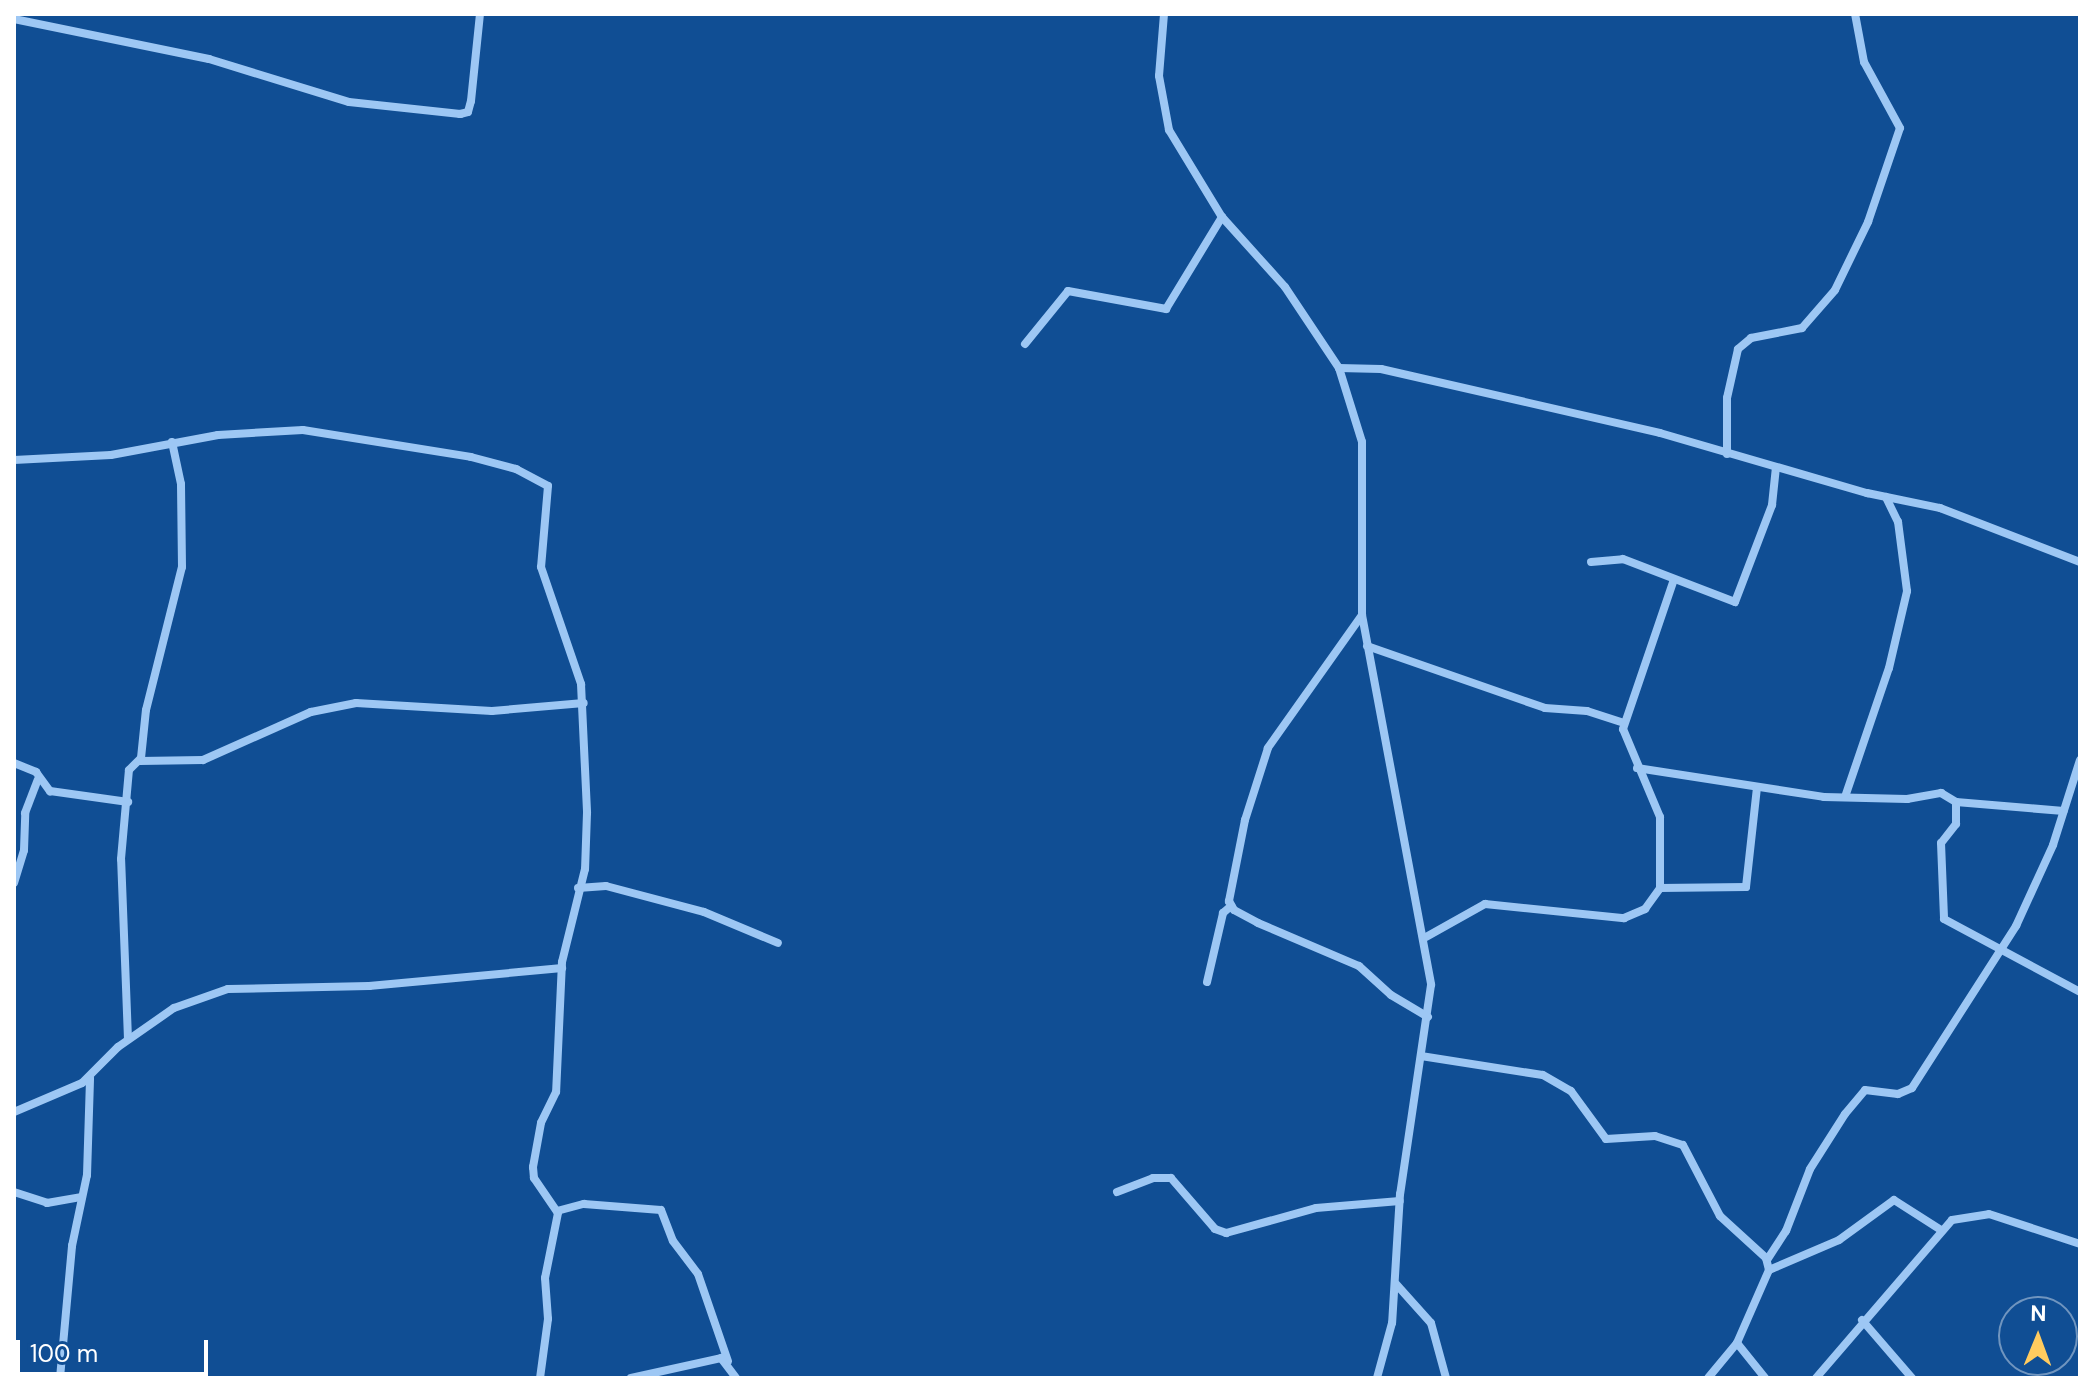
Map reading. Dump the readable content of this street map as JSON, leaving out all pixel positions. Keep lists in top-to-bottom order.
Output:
{
  "scale_bar": "100 m",
  "north": "top"
}
